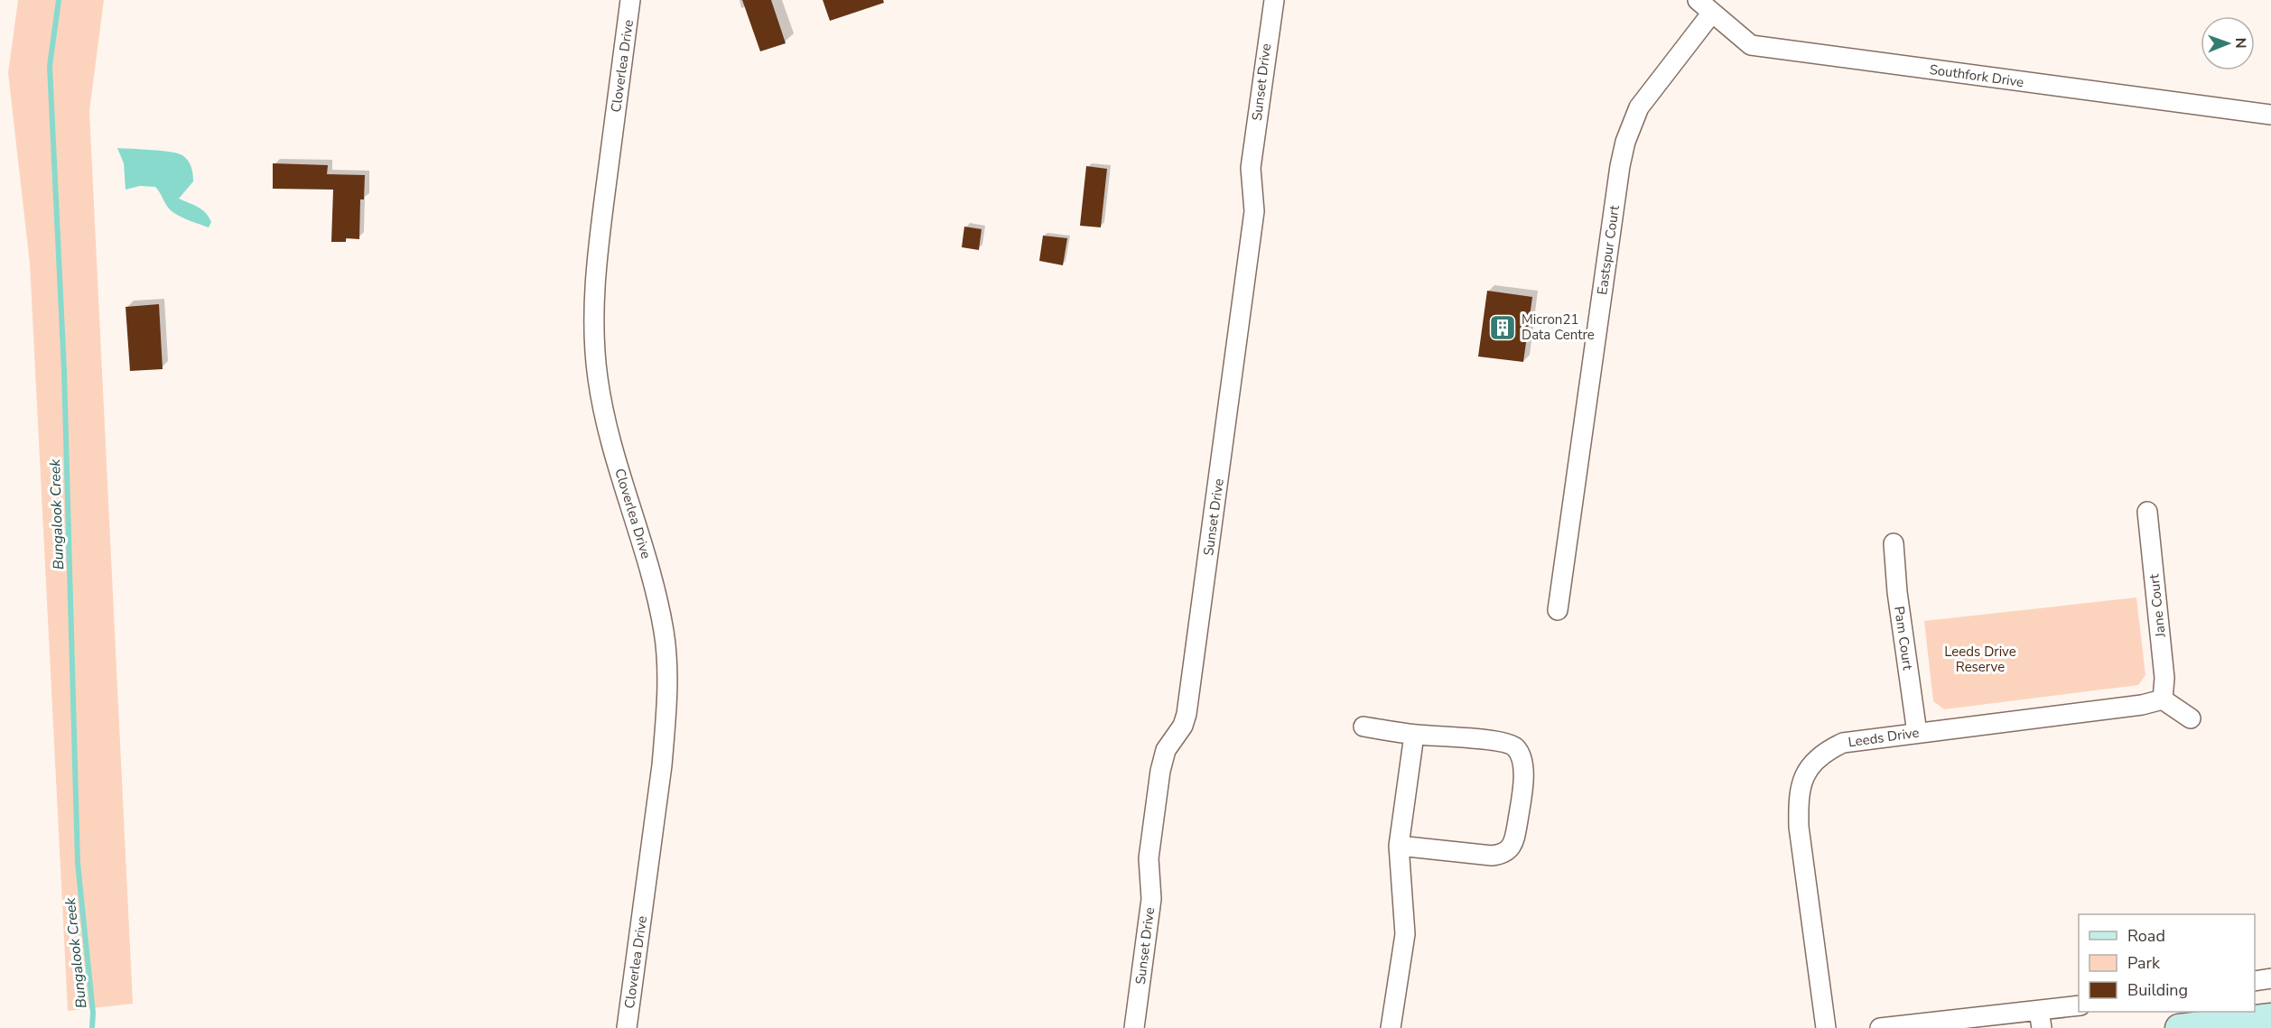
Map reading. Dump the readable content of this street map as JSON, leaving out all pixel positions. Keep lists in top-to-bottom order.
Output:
{
  "streets": {
    "street": [
      "Cloverlea Drive",
      "Southfork Drive",
      "Sunset Drive",
      "Eastspur Court",
      "Jane Court",
      "Pam Court",
      "Leeds Drive"
    ]
  },
  "crossings": [
    ["Southfork Drive", "Eastspur Court"],
    ["Jane Court", "Leeds Drive"],
    ["Pam Court", "Leeds Drive"]
  ],
  "water": ["Bungalook Creek"],
  "parks": ["Leeds Drive Reserve"],
  "places": {
    "building": ["Micron21 Data Centre"]
  },
  "legend": ["Road", "Park", "Building"],
  "north": "right"
}
